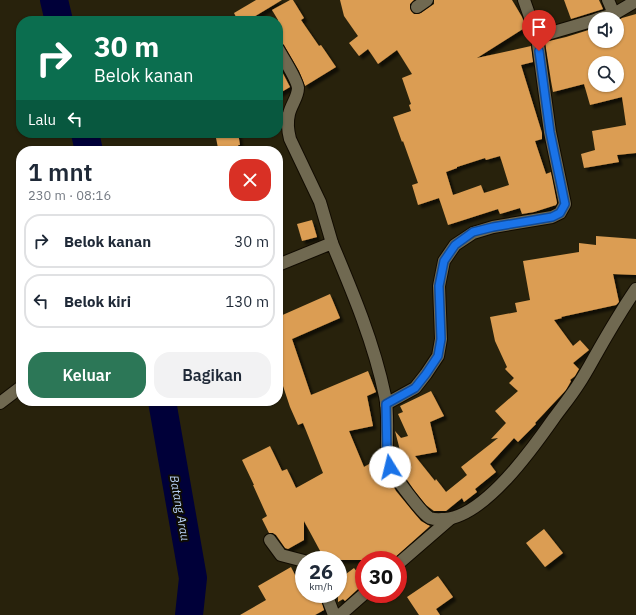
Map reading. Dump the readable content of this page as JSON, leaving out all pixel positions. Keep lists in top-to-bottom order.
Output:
{
  "water": ["Batang Arau"],
  "page": {
    "turn": ["30 m", "Belok kanan"],
    "then": "Lalu",
    "heading": ["1 mnt", "230 m · 08:16"],
    "list": [
      {
        "name": "Belok kanan",
        "value": "30 m"
      },
      {
        "name": "Belok kiri",
        "value": "130 m"
      }
    ],
    "buttons": ["Keluar", "Bagikan"],
    "speed": "26 km/h",
    "limit": "30"
  }
}
